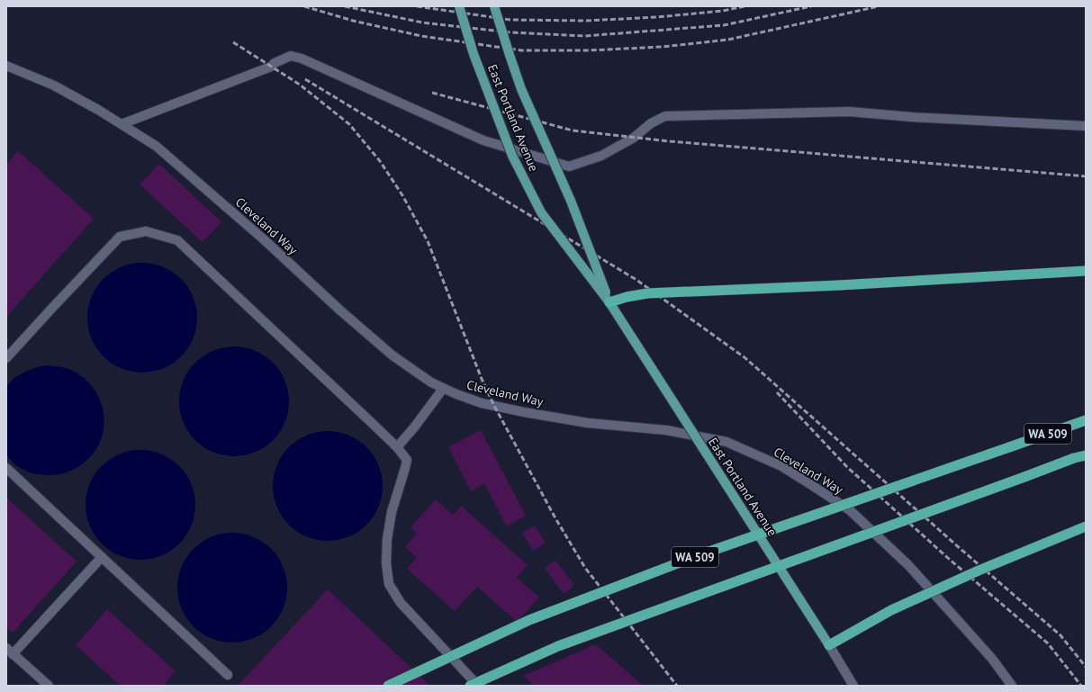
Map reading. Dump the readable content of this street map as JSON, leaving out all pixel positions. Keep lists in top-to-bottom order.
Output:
{
  "streets": {
    "highway": ["WA 509"],
    "main road": ["East Portland Avenue"],
    "street": ["Cleveland Way"]
  }
}
